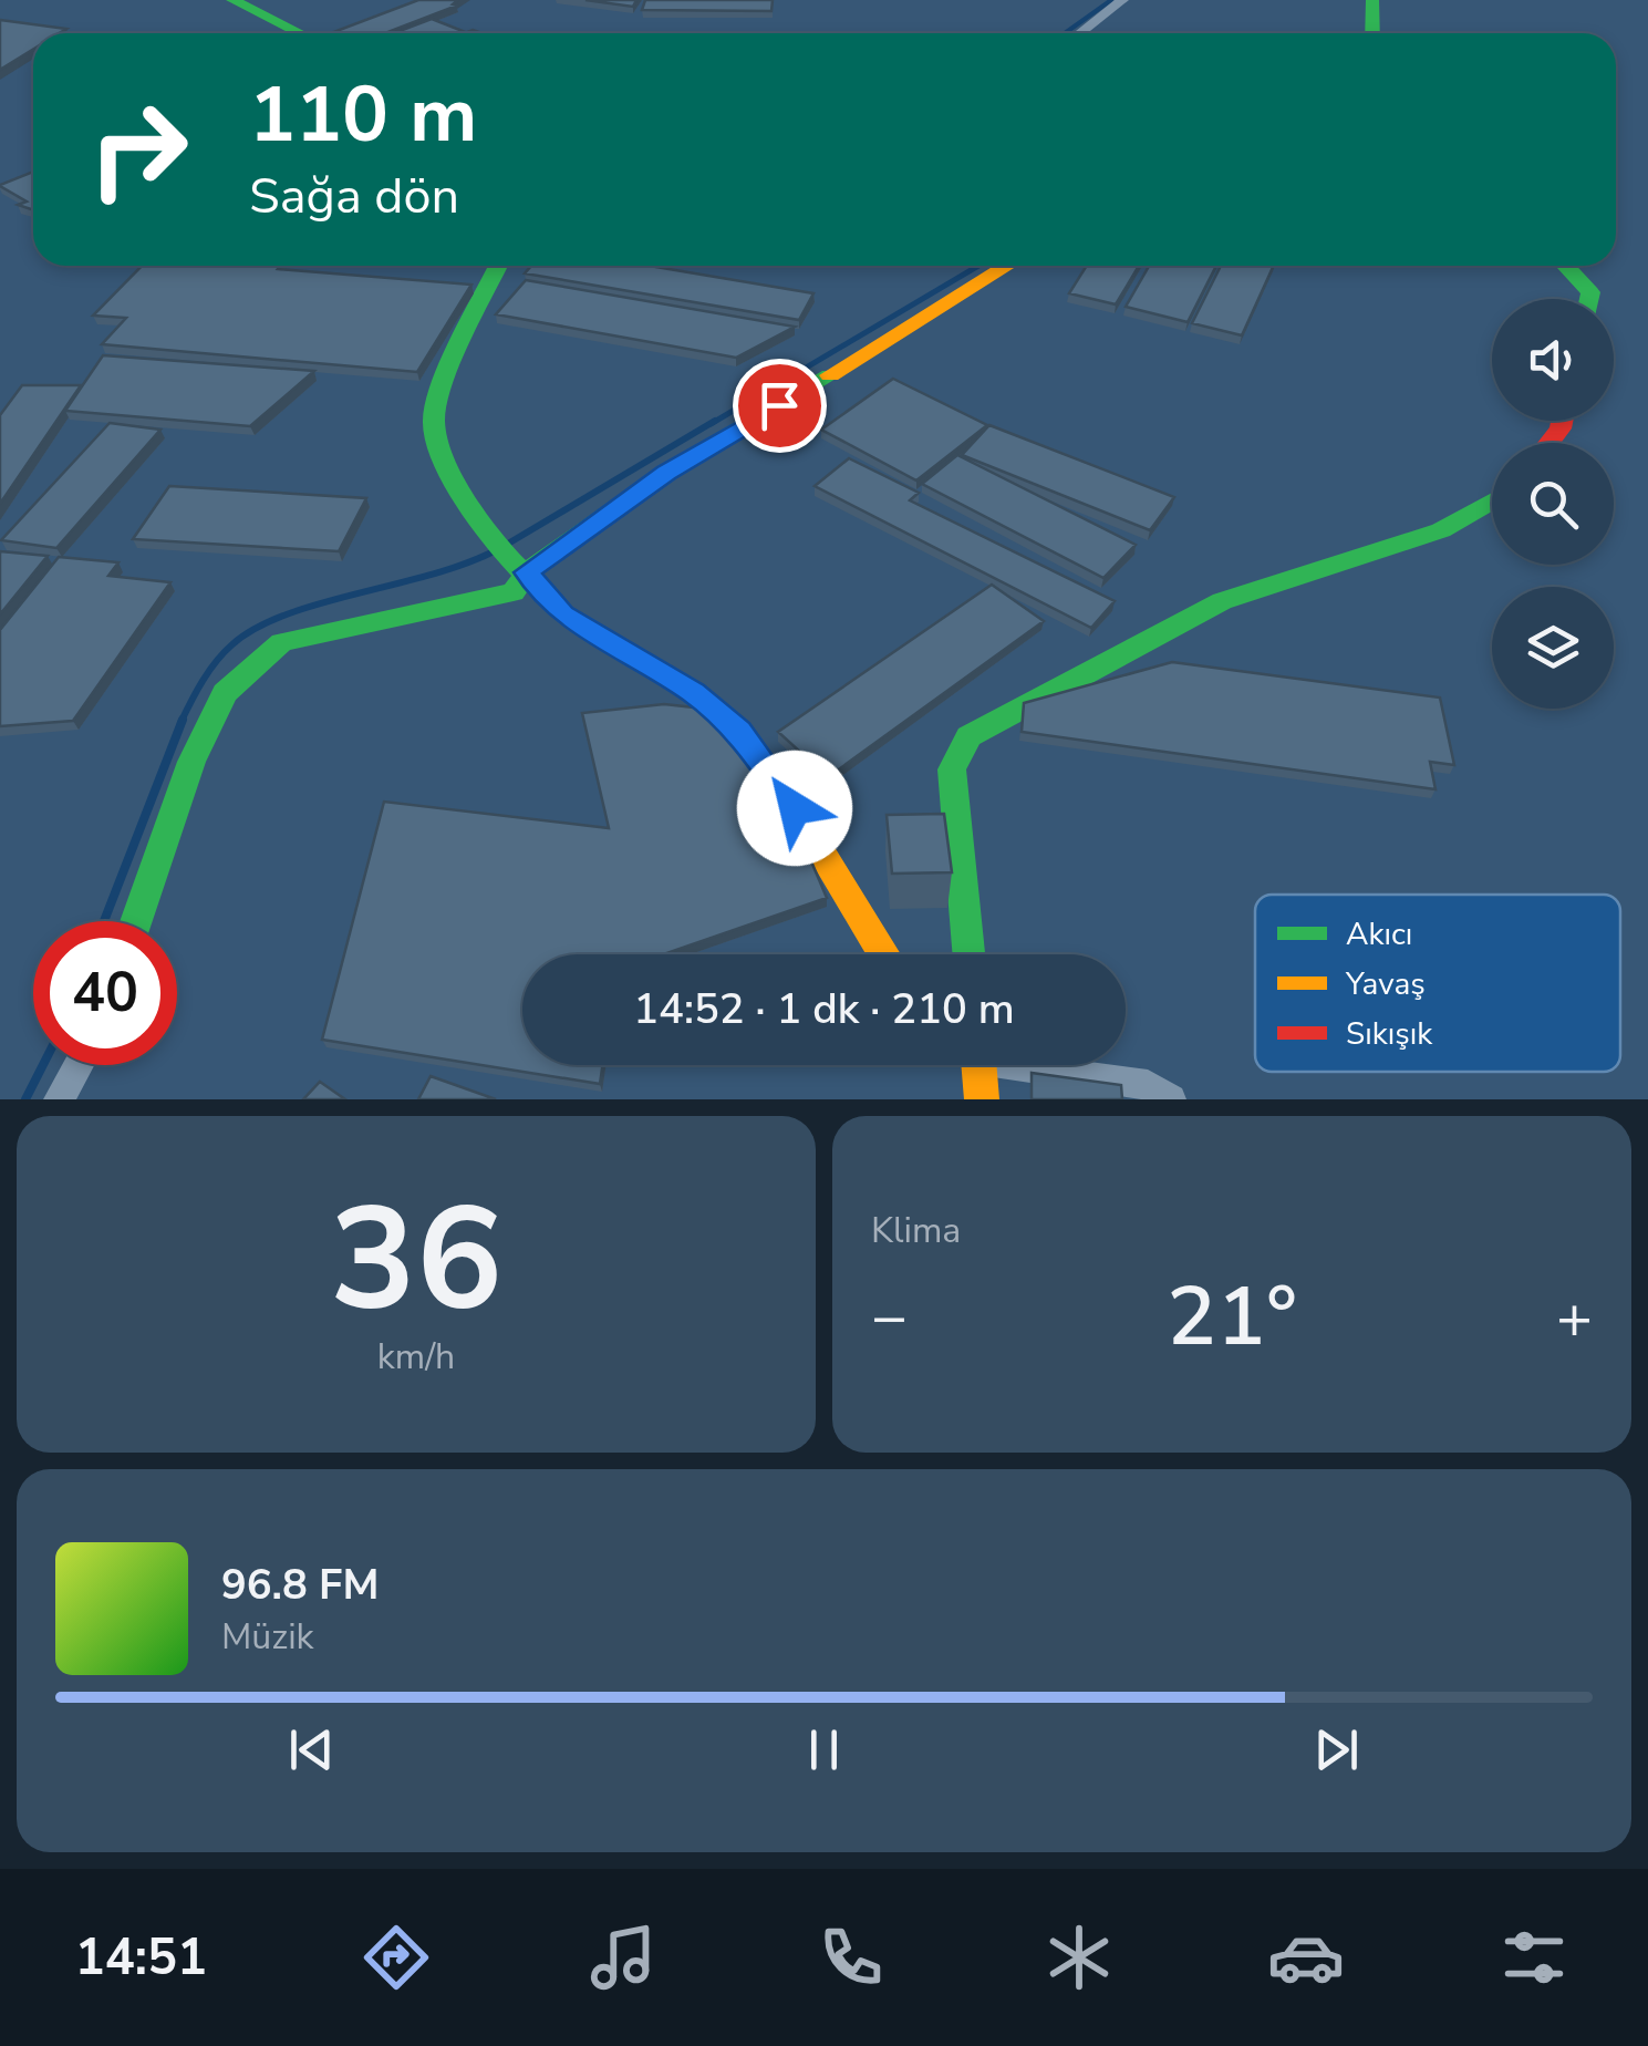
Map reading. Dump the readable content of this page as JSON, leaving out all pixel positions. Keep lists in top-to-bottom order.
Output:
{
  "legend": ["Akıcı", "Yavaş", "Sıkışık"],
  "page": {
    "turn": ["110 m", "Sağa dön"],
    "limit": "40",
    "trip": "14:52 · 1 dk · 210 m",
    "tile": [
      ["36", "km/h"],
      "Klima"
    ],
    "heat": ["−", "21°", "+"],
    "song": ["96.8 FM", "Müzik"],
    "tabs": "14:51"
  }
}
